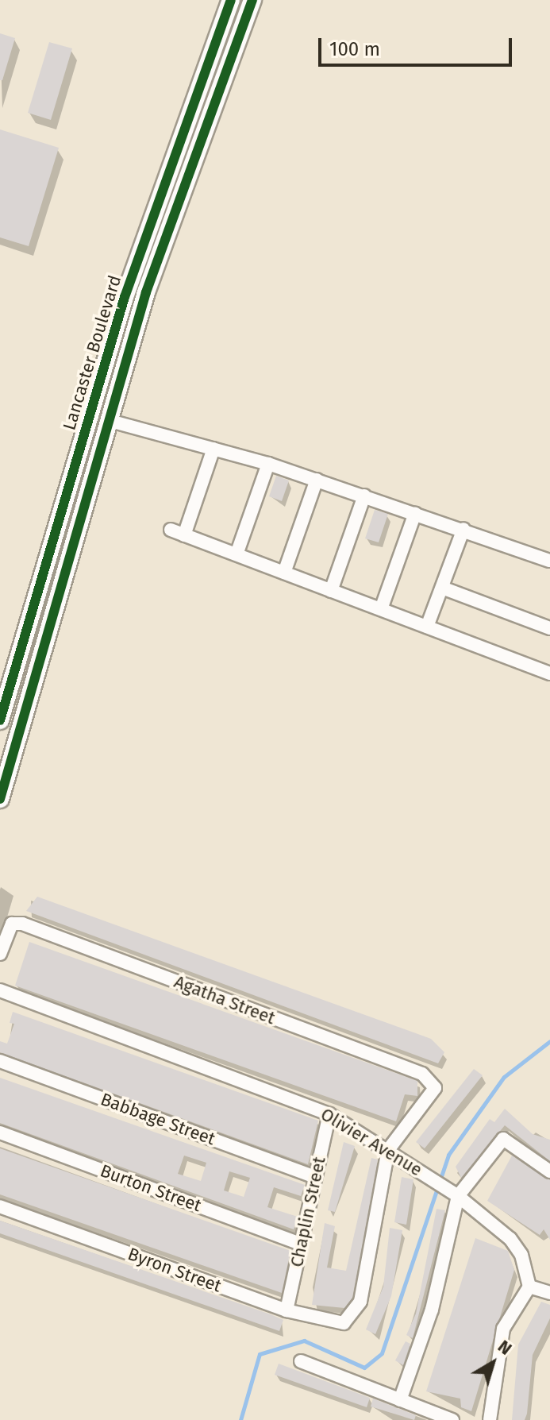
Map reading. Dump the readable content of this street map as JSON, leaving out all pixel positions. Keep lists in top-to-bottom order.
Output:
{
  "streets": {
    "main road": ["Lancaster Boulevard"],
    "street": [
      "Agatha Street",
      "Babbage Street",
      "Olivier Avenue",
      "Burton Street",
      "Chaplin Street",
      "Byron Street"
    ]
  },
  "crossings": [
    ["Agatha Street", "Olivier Avenue"],
    ["Agatha Street", "Byron Street"],
    ["Babbage Street", "Chaplin Street"],
    ["Olivier Avenue", "Chaplin Street"],
    ["Olivier Avenue", "Byron Street"],
    ["Burton Street", "Chaplin Street"],
    ["Chaplin Street", "Byron Street"]
  ],
  "scale_bar": "100 m",
  "north": "top right"
}
